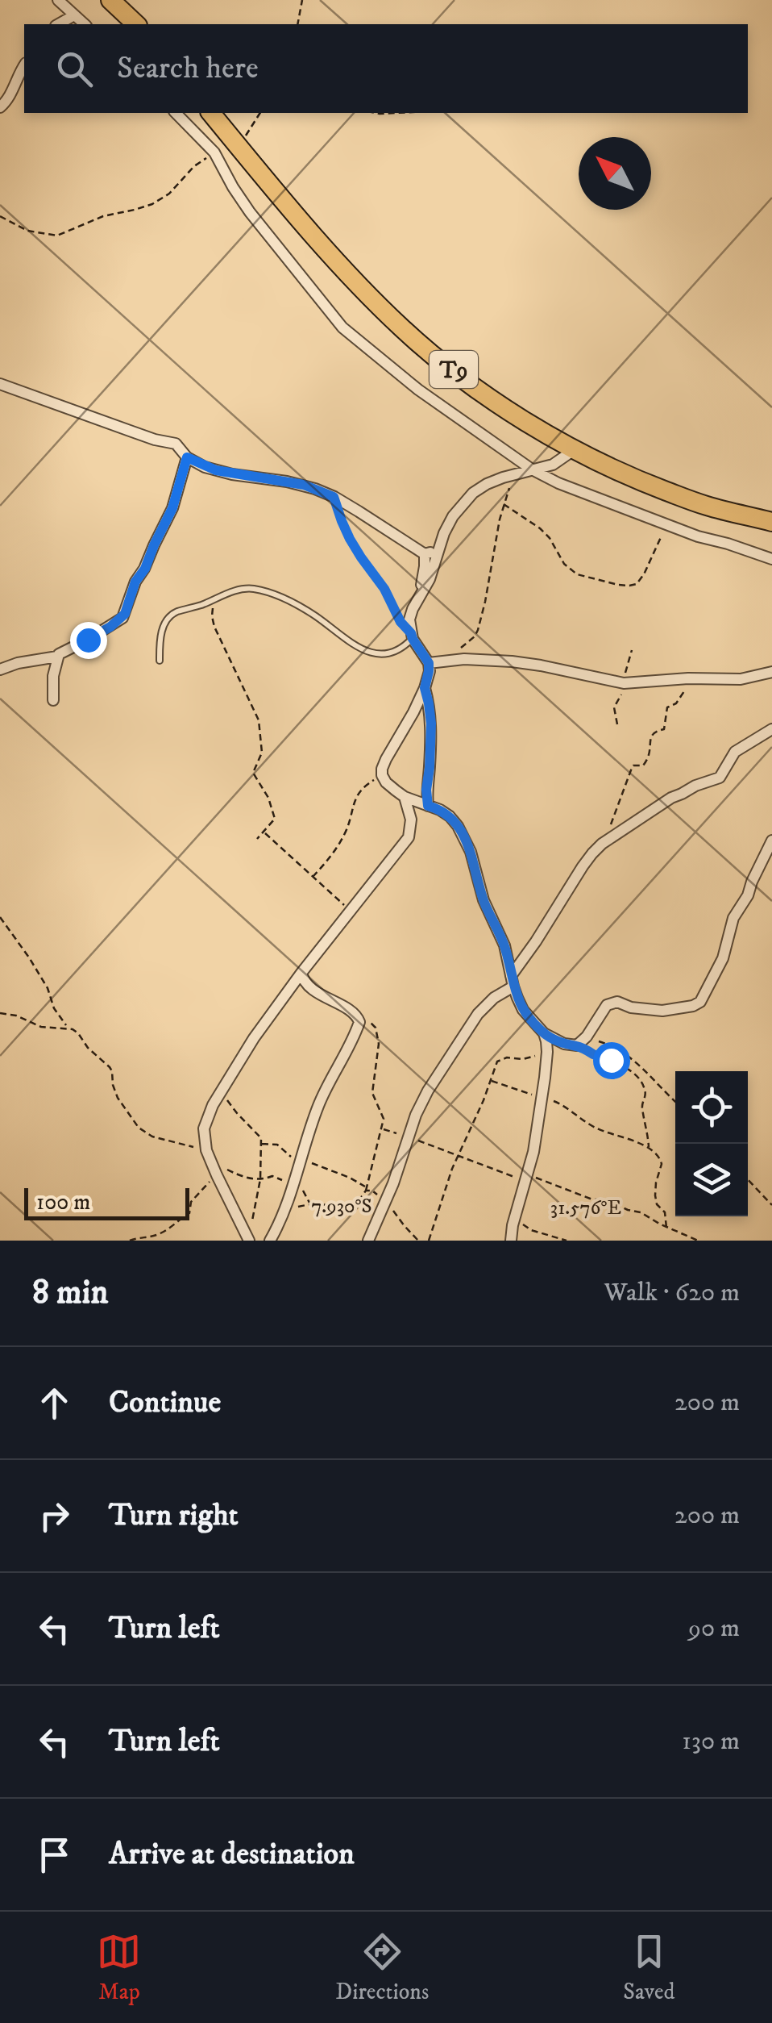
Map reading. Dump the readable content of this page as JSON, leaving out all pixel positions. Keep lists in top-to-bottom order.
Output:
{
  "streets": {
    "highway": ["T9"]
  },
  "scale_bar": "100 m",
  "north": "top left",
  "page": {
    "search": "Search here",
    "scale": "100 m",
    "heading": ["8 min", "Walk · 620 m"],
    "list": [
      ["Continue", "200 m"],
      ["Turn right", "200 m"],
      ["Turn left", "90 m"],
      ["Turn left", "130 m"],
      "Arrive at destination"
    ],
    "nav": ["Map", "Directions", "Saved"]
  },
  "coordinates": ["7.930°S", "31.576°E"]
}
